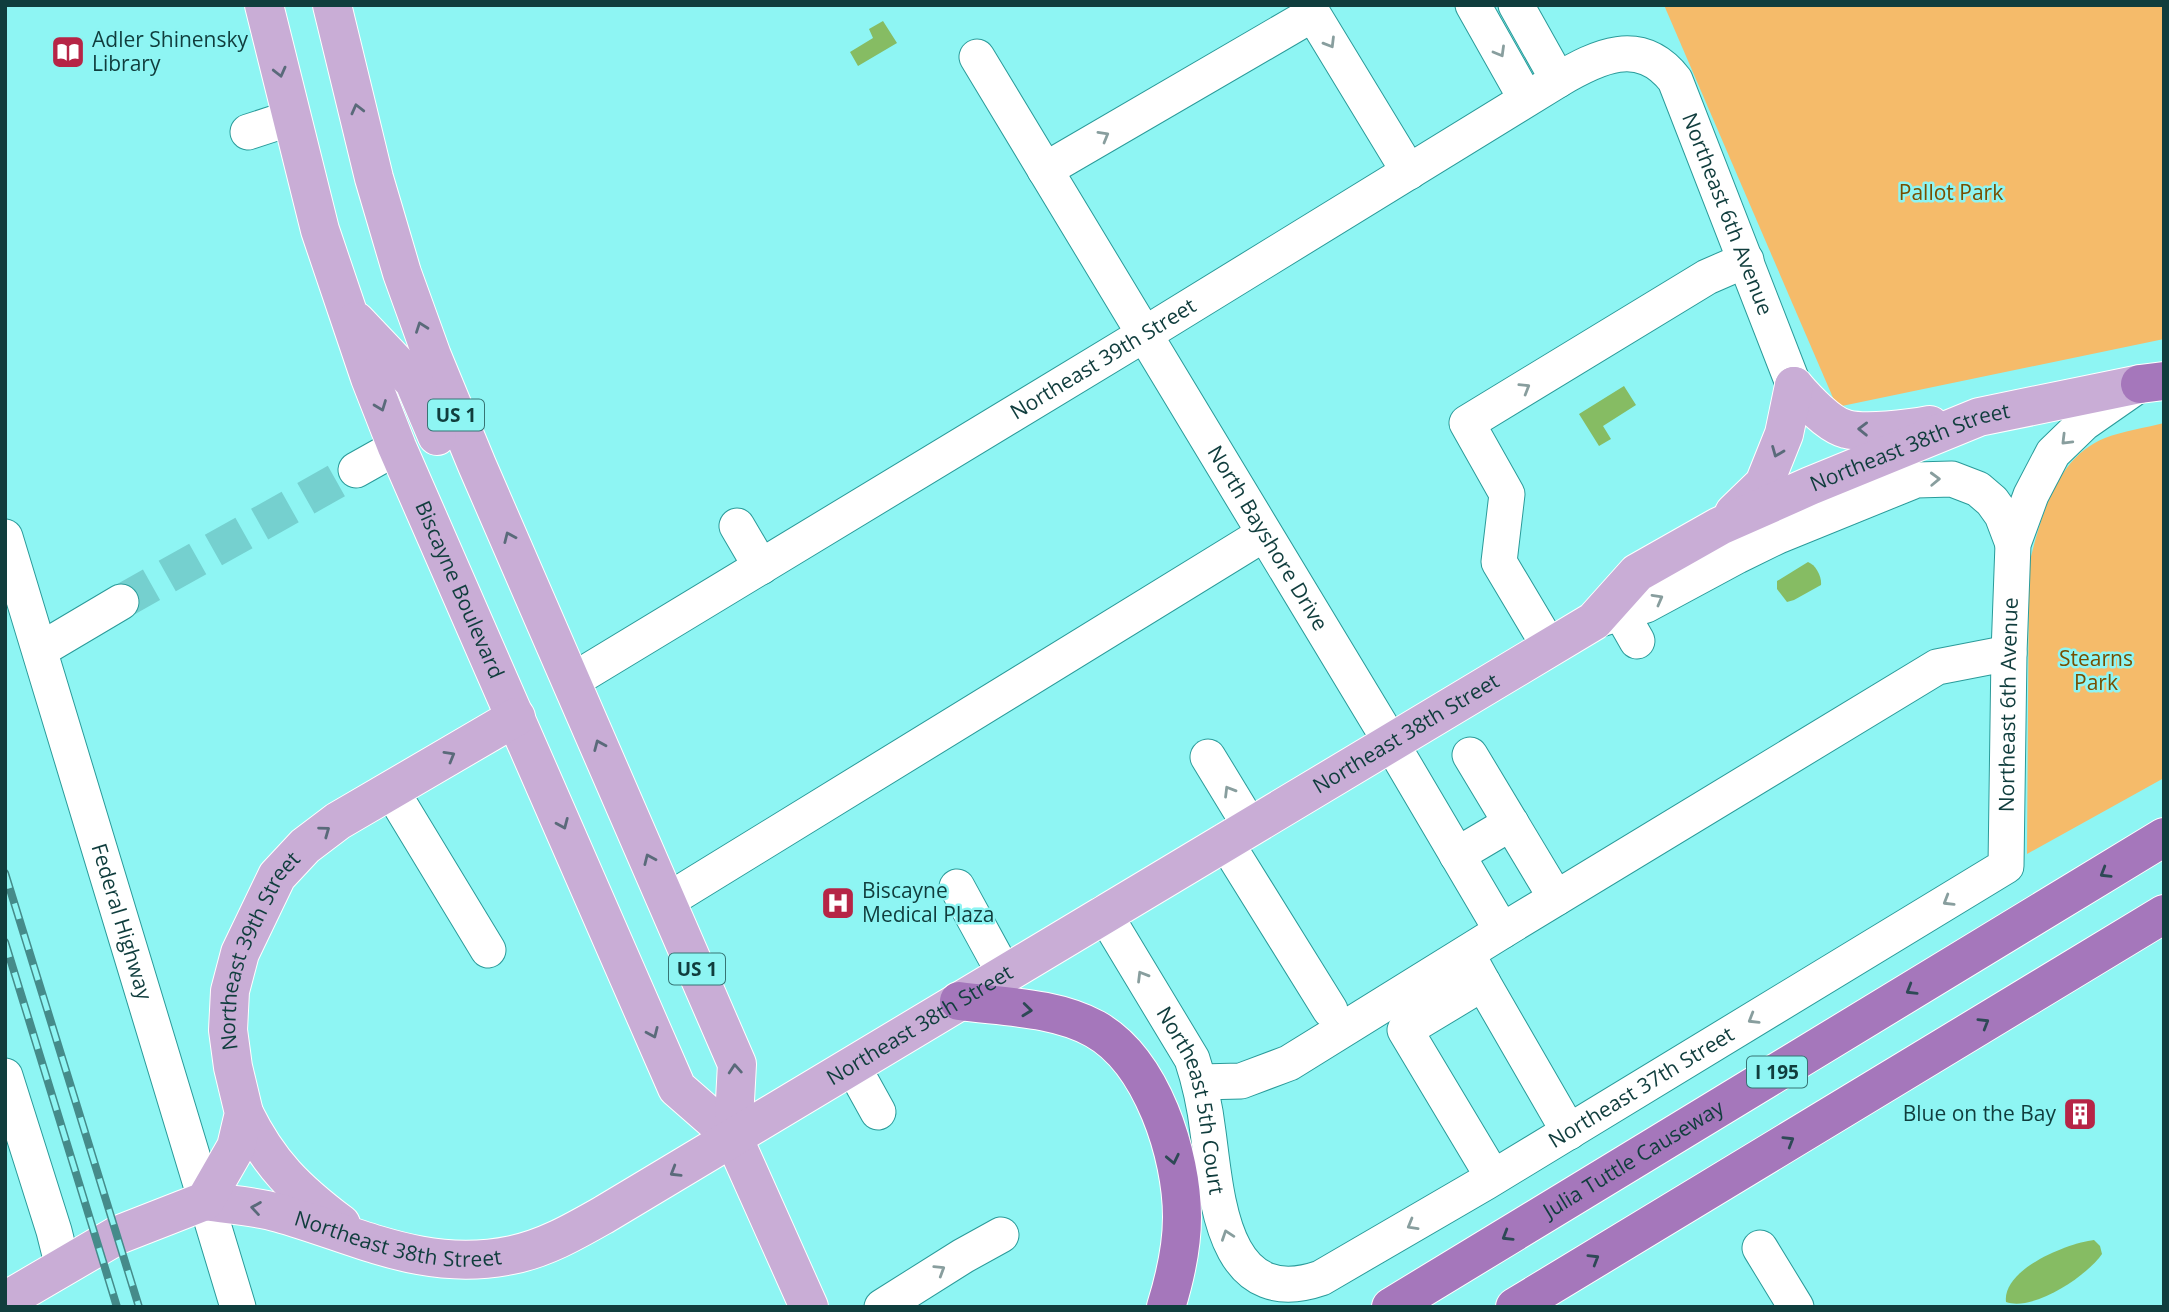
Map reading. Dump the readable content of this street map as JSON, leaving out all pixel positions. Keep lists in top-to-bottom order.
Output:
{
  "streets": {
    "highway": ["I 195", "Julia Tuttle Causeway"],
    "main road": [
      "Northeast 39th Street",
      "US 1",
      "Northeast 38th Street",
      "Biscayne Boulevard"
    ],
    "street": [
      "Northeast 6th Avenue",
      "North Bayshore Drive",
      "Federal Highway",
      "Northeast 37th Street",
      "Northeast 5th Court"
    ]
  },
  "crossings": [
    ["Northeast 6th Avenue", "Northeast 39th Street"],
    ["Northeast 6th Avenue", "Northeast 38th Street"],
    ["Northeast 6th Avenue", "Northeast 37th Street"],
    ["Northeast 39th Street", "Northeast 38th Street"],
    ["Northeast 39th Street", "North Bayshore Drive"],
    ["Northeast 39th Street", "Biscayne Boulevard"],
    ["Northeast 39th Street", "Federal Highway"],
    ["Northeast 38th Street", "North Bayshore Drive"],
    ["Northeast 38th Street", "Biscayne Boulevard"],
    ["Northeast 38th Street", "Federal Highway"],
    ["Northeast 38th Street", "Northeast 5th Court"],
    ["Northeast 37th Street", "Northeast 5th Court"]
  ],
  "parks": ["Pallot Park", "Stearns Park"],
  "places": {
    "library": ["Adler Shinensky Library"],
    "hospital": ["Biscayne Medical Plaza"],
    "building": ["Blue on the Bay"]
  }
}
